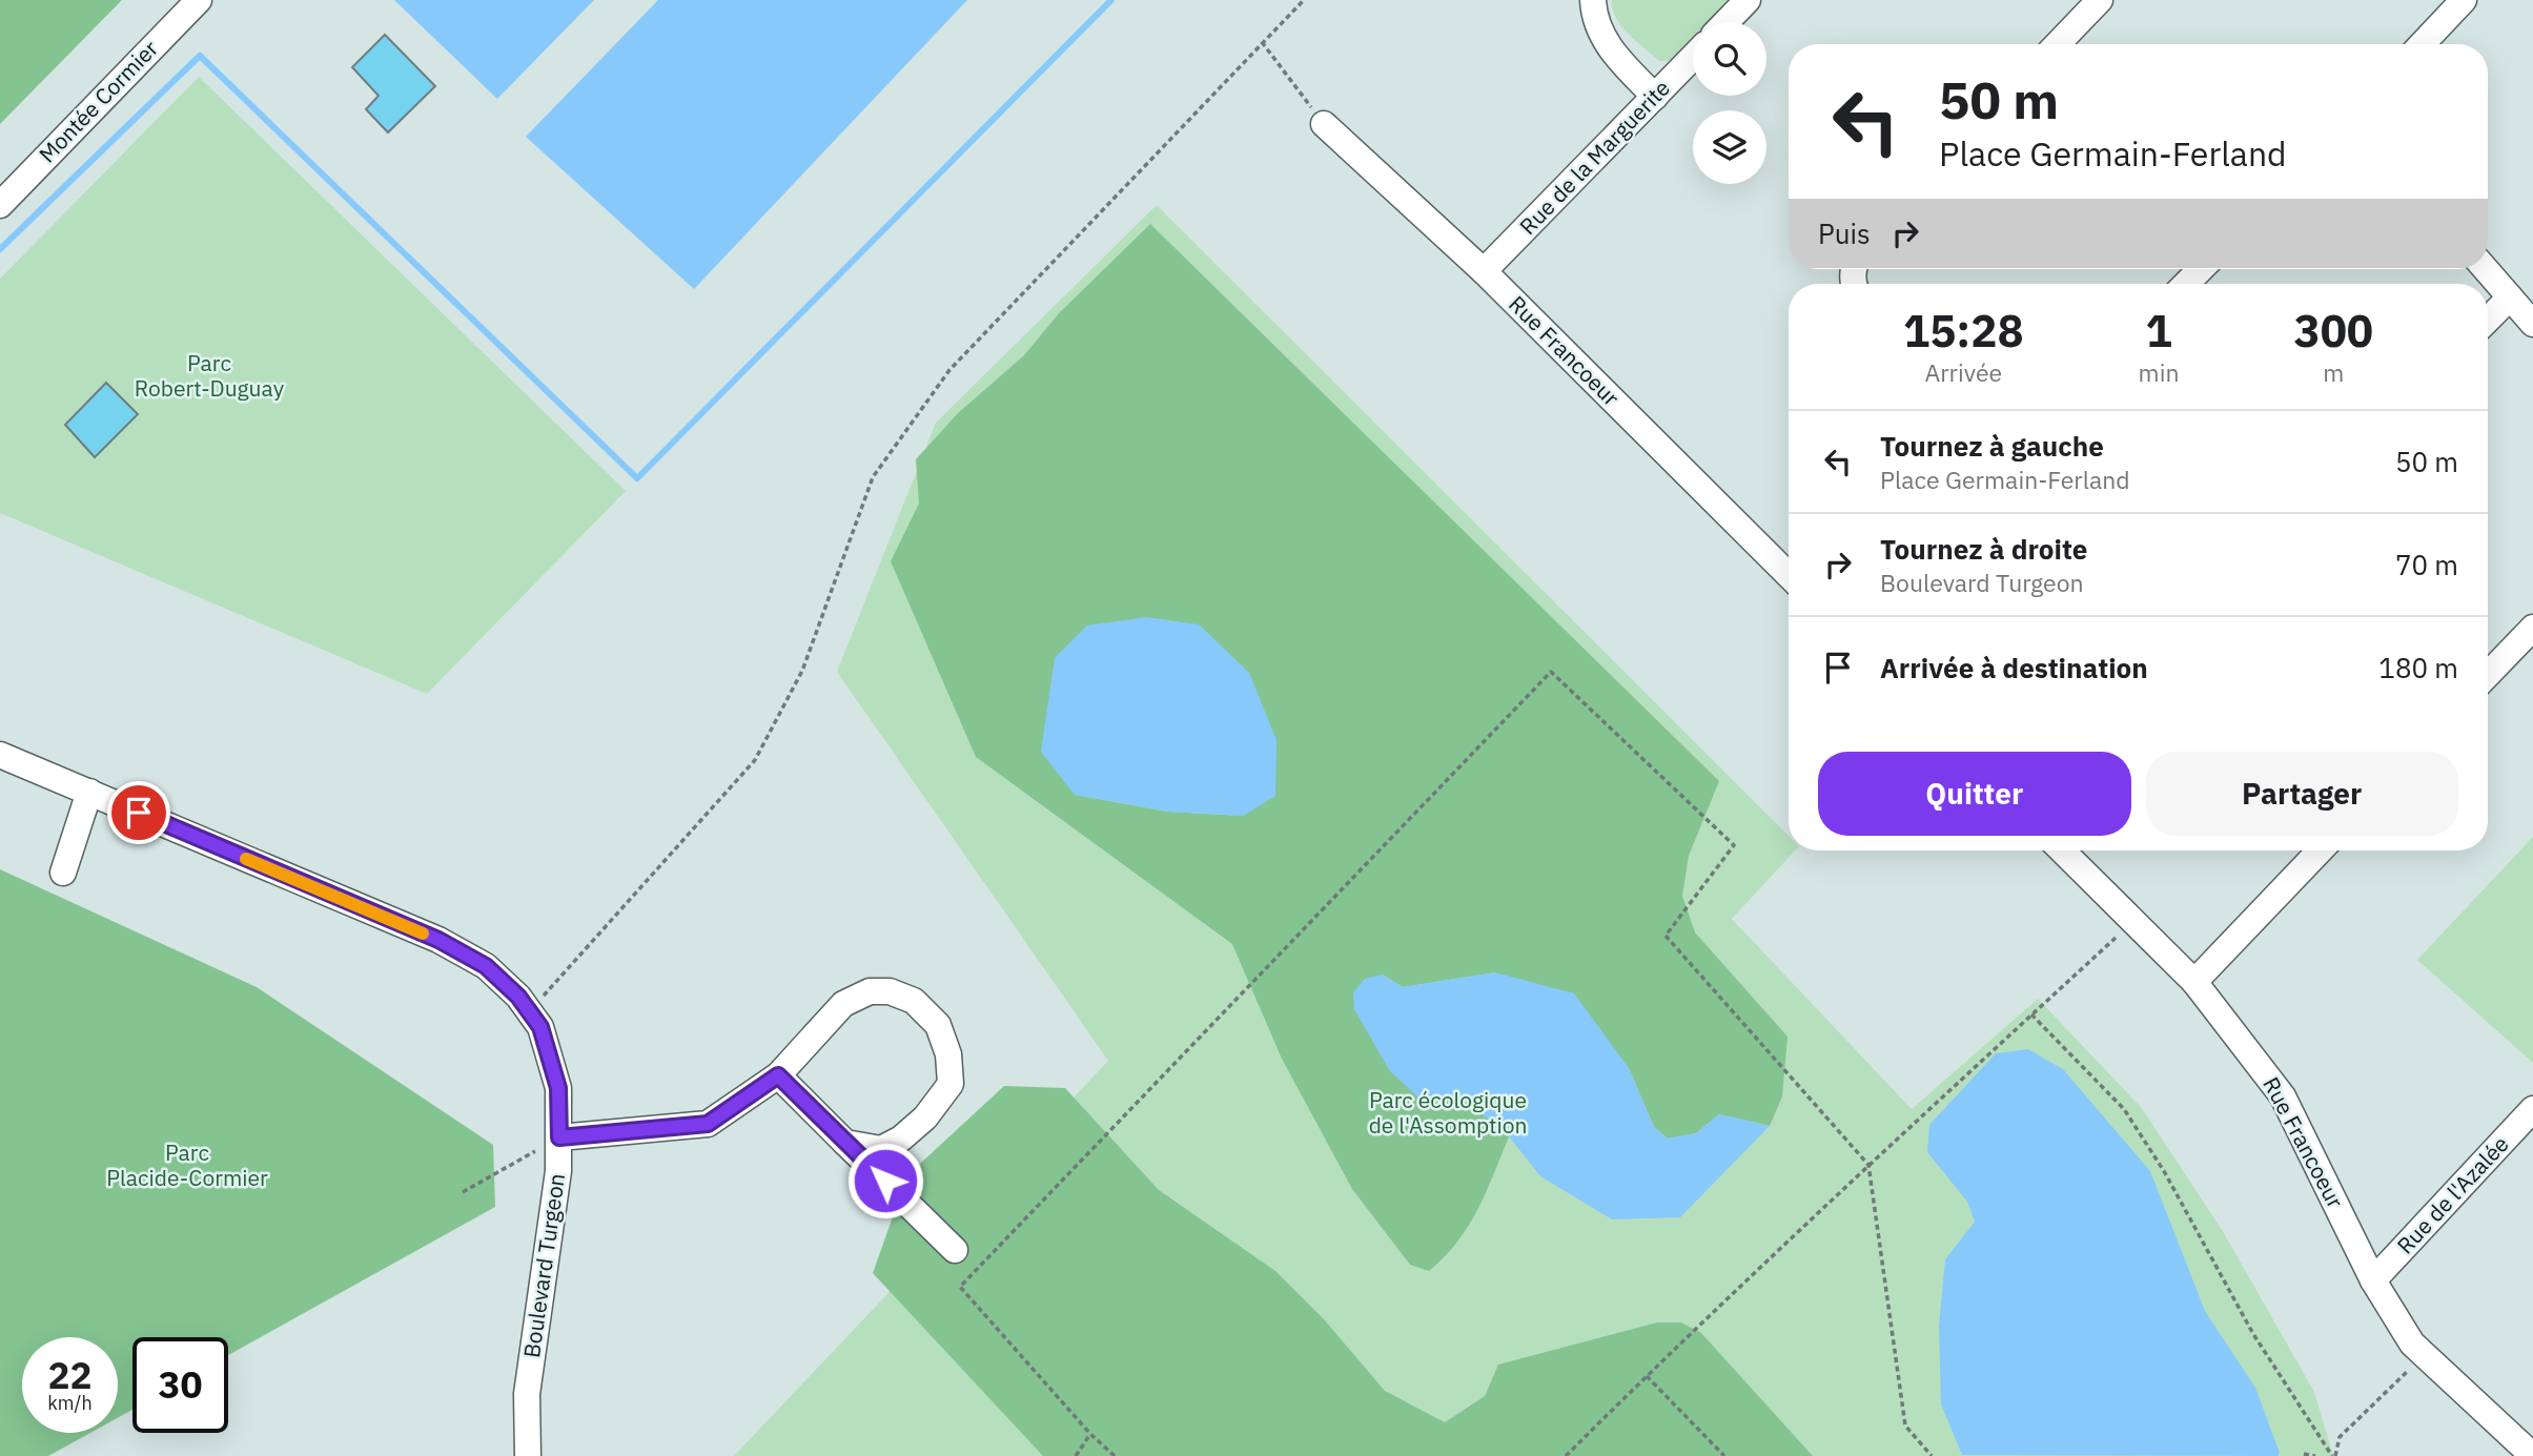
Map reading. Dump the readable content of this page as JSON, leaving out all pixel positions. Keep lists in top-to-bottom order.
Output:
{
  "streets": {
    "street": [
      "Montée Cormier",
      "Rue de la Marguerite",
      "Rue Francoeur",
      "Rue de l'Azalée",
      "Boulevard Turgeon"
    ]
  },
  "crossings": [
    ["Rue de la Marguerite", "Rue Francoeur"],
    ["Rue Francoeur", "Rue de l'Azalée"]
  ],
  "parks": ["Parc Robert-Duguay", "Parc écologique de l'Assomption", "Parc Placide-Cormier"],
  "page": {
    "turn": ["50 m", "Place Germain-Ferland"],
    "then": "Puis",
    "eta": [
      "15:28",
      "Arrivée",
      "1",
      "min",
      "300",
      "m"
    ],
    "list": [
      {
        "name": "Tournez à gauche",
        "note": "Place Germain-Ferland",
        "value": "50 m"
      },
      {
        "name": "Tournez à droite",
        "note": "Boulevard Turgeon",
        "value": "70 m"
      },
      {
        "name": "Arrivée à destination",
        "value": "180 m"
      }
    ],
    "buttons": ["Quitter", "Partager"],
    "speed": "22 km/h",
    "limit": "30"
  }
}
